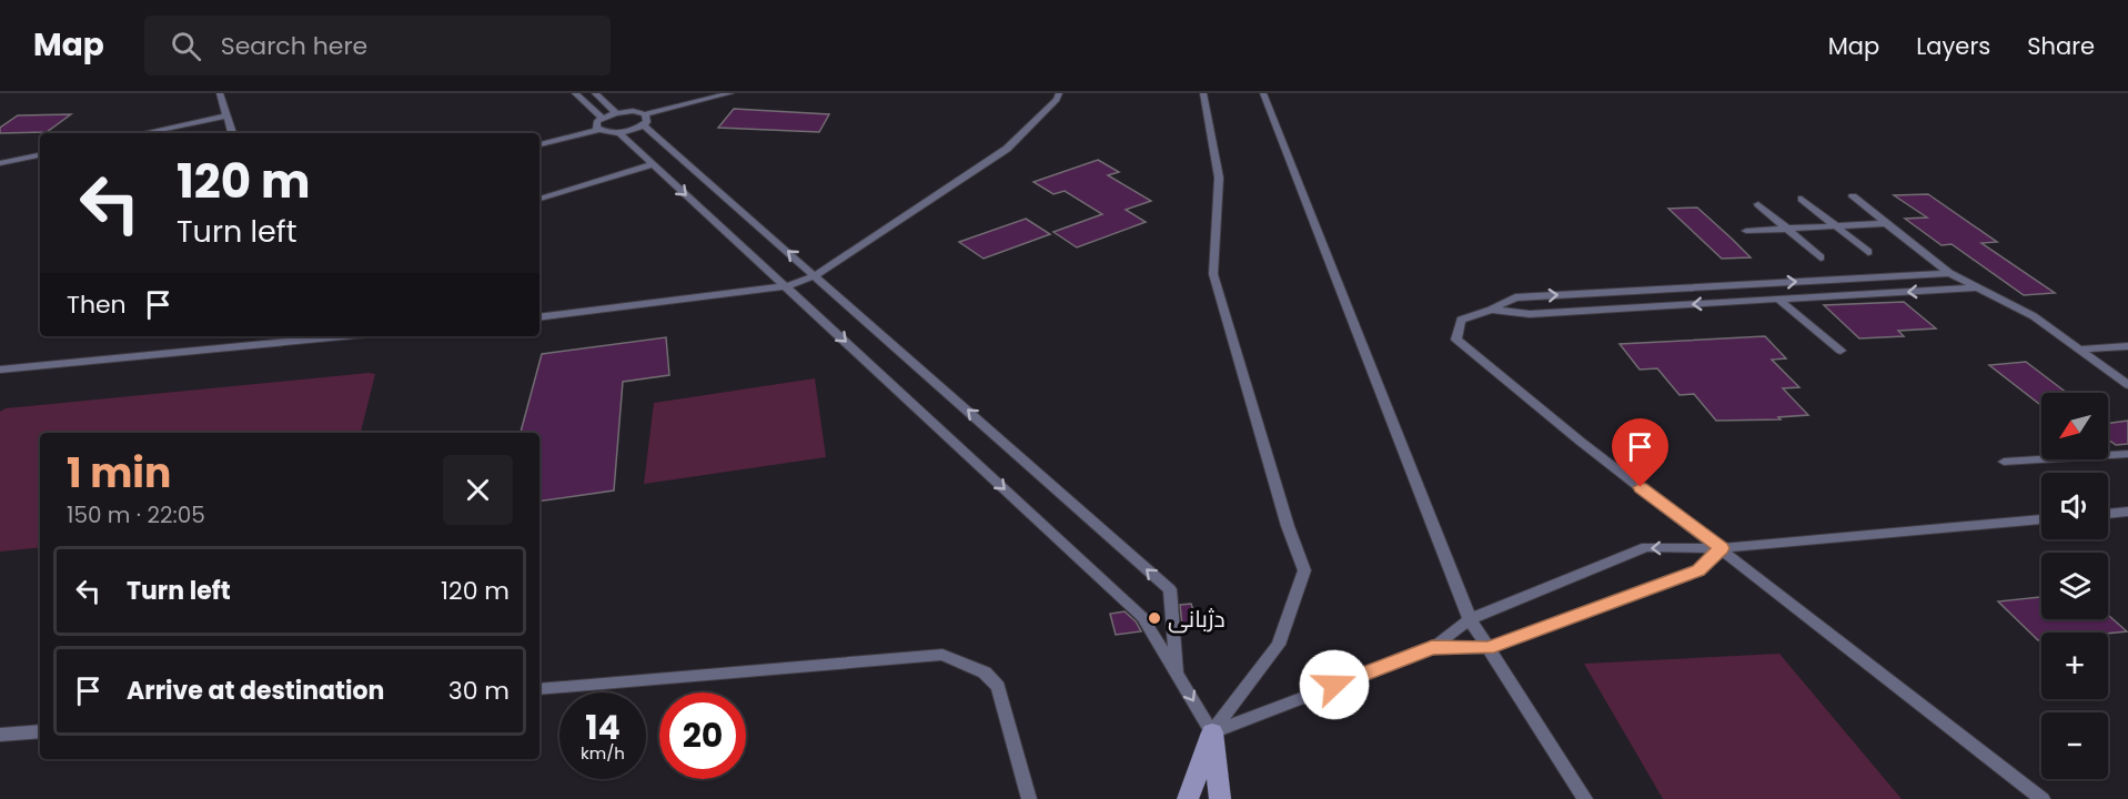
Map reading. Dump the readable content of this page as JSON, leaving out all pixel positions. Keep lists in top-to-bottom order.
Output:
{
  "places": ["دژبانی"],
  "north": "bottom left",
  "page": {
    "header": "Map",
    "search": "Search here",
    "nav": ["Map", "Layers", "Share"],
    "turn": ["120 m", "Turn left"],
    "then": "Then",
    "map_buttons": ["+", "−"],
    "heading": ["1 min", "150 m · 22:05"],
    "list": [
      {
        "name": "Turn left",
        "value": "120 m"
      },
      {
        "name": "Arrive at destination",
        "value": "30 m"
      }
    ],
    "speed": "14 km/h",
    "limit": "20"
  }
}
